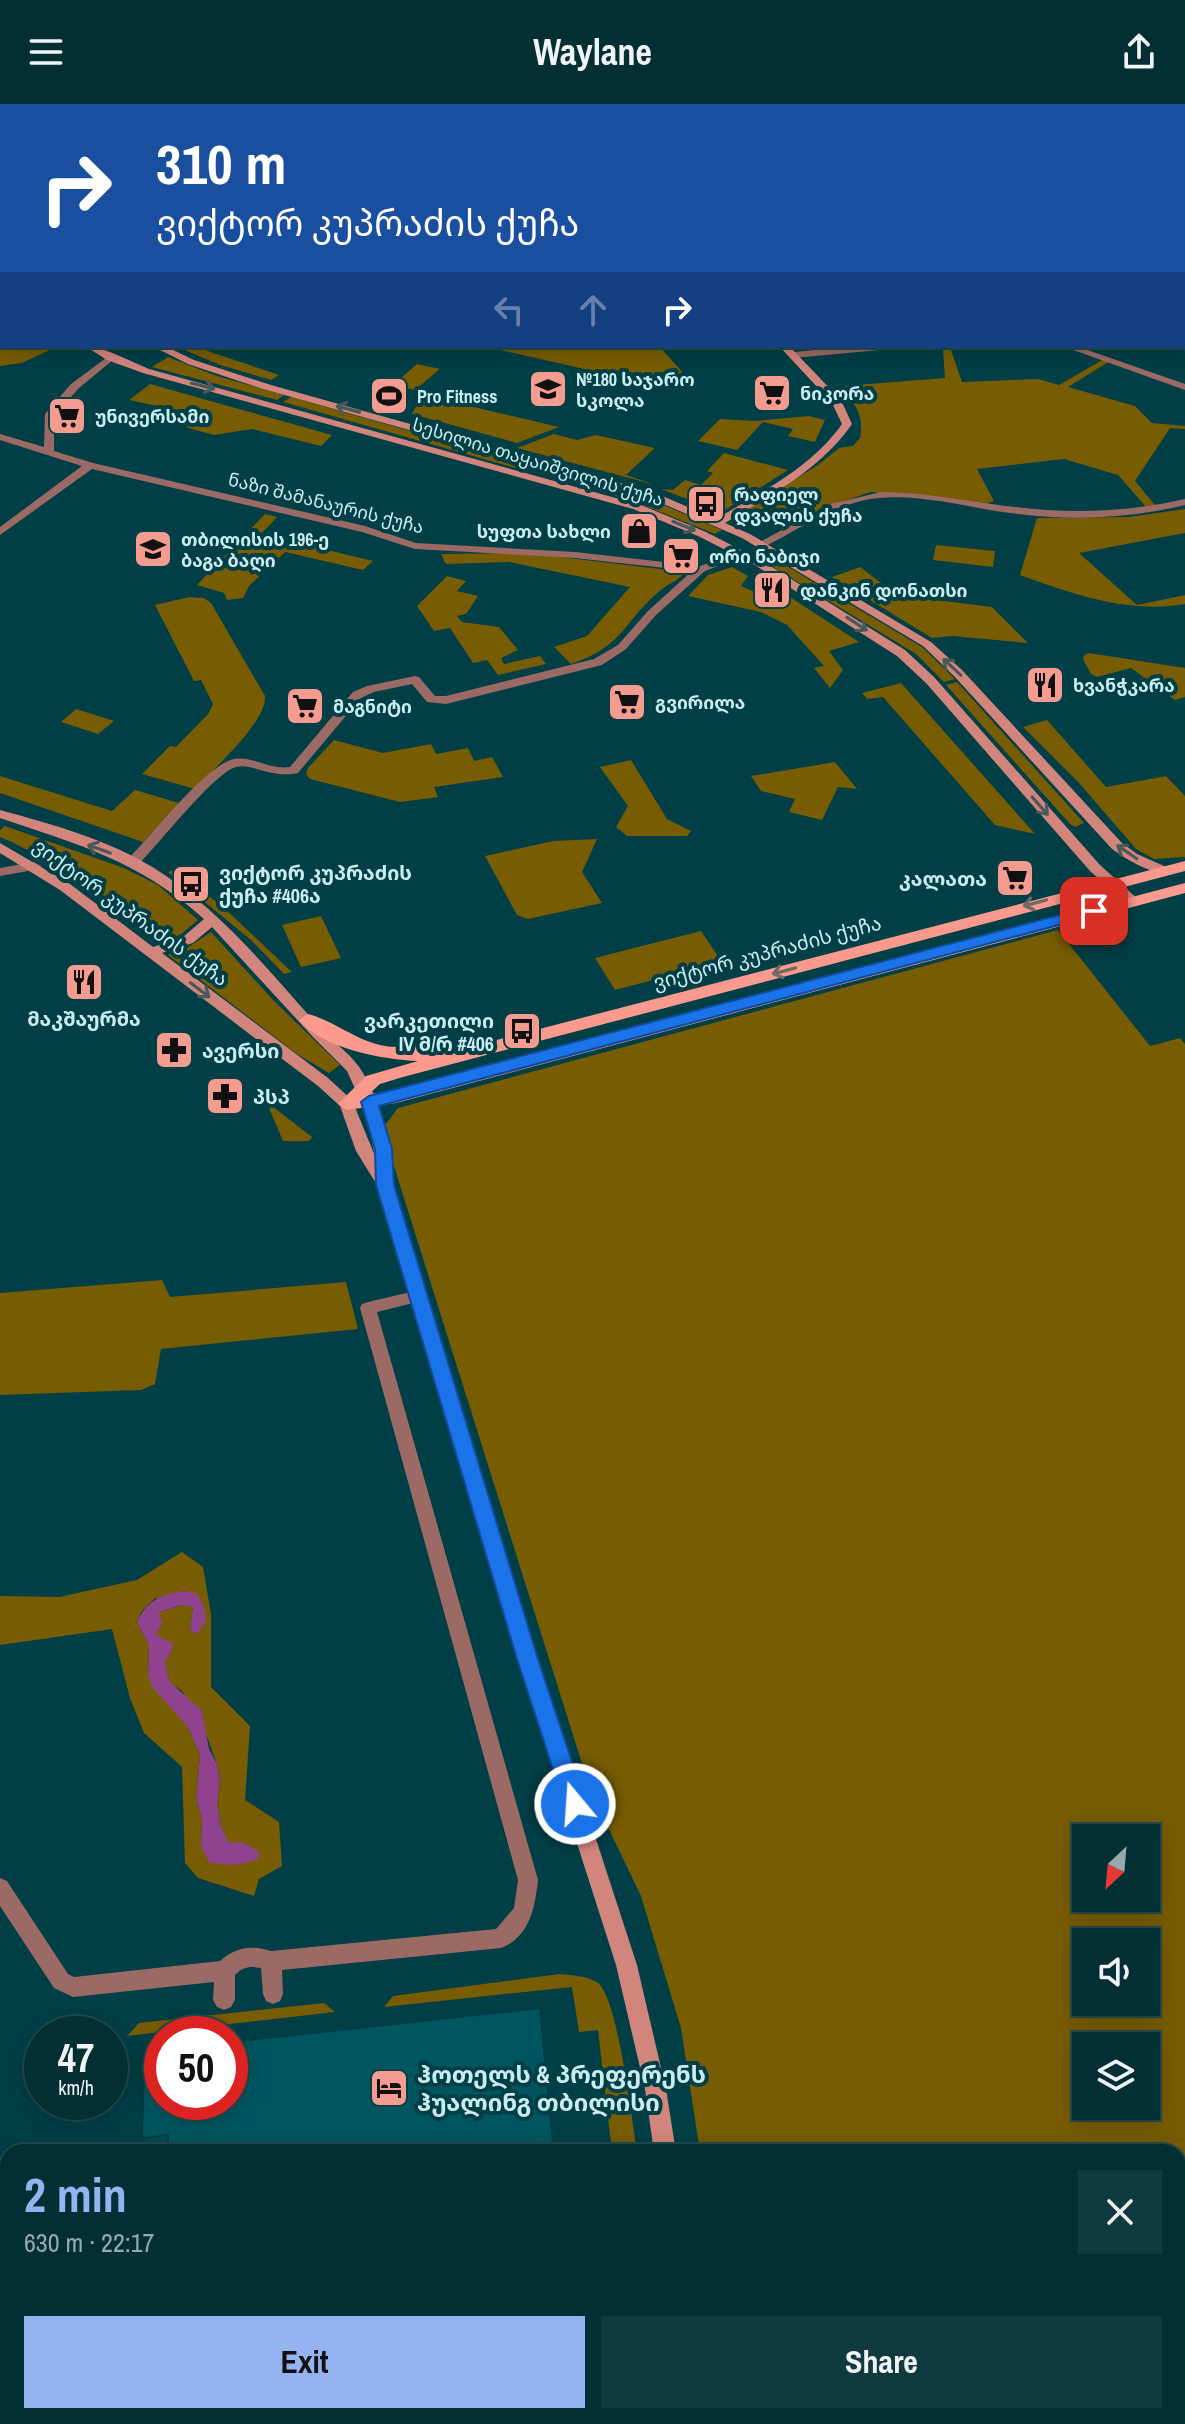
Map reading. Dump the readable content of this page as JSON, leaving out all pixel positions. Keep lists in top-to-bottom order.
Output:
{
  "streets": {
    "main road": ["სესილია თაყაიშვილის ქუჩა", "ვიქტორ კუპრაძის ქუჩა"],
    "street": ["ნაზი შამანაურის ქუჩა"]
  },
  "crossings": [
    ["სესილია თაყაიშვილის ქუჩა", "ნაზი შამანაურის ქუჩა"],
    ["სესილია თაყაიშვილის ქუჩა", "ვიქტორ კუპრაძის ქუჩა"]
  ],
  "places": {
    "school or university": ["№180 საჯარო სკოლა", "თბილისის 196-ე ბაგა ბაღი"],
    "supermarket": [
      "ნიკორა",
      "უნივერსამი",
      "ორი ნაბიჯი",
      "გვირილა",
      "მაგნიტი",
      "კალათა"
    ],
    "sports": ["Pro Fitness"],
    "bus stop": ["რაფიელ დვალის ქუჩა", "ვიქტორ კუპრაძის ქუჩა #406ა", "ვარკეთილი IV მ/რ #406"],
    "shop": ["სუფთა სახლი"],
    "restaurant": ["დანკინ დონათსი", "ხვანჭკარა", "მაკშაურმა"],
    "pharmacy": ["ავერსი", "პსპ"],
    "hotel": ["ჰოთელს & პრეფერენს ჰუალინგ თბილისი"]
  },
  "north": "bottom left",
  "page": {
    "header": "Waylane",
    "turn": ["310 m", "ვიქტორ კუპრაძის ქუჩა"],
    "speed": "47 km/h",
    "limit": "50",
    "heading": ["2 min", "630 m · 22:17"],
    "buttons": ["Exit", "Share"]
  }
}
